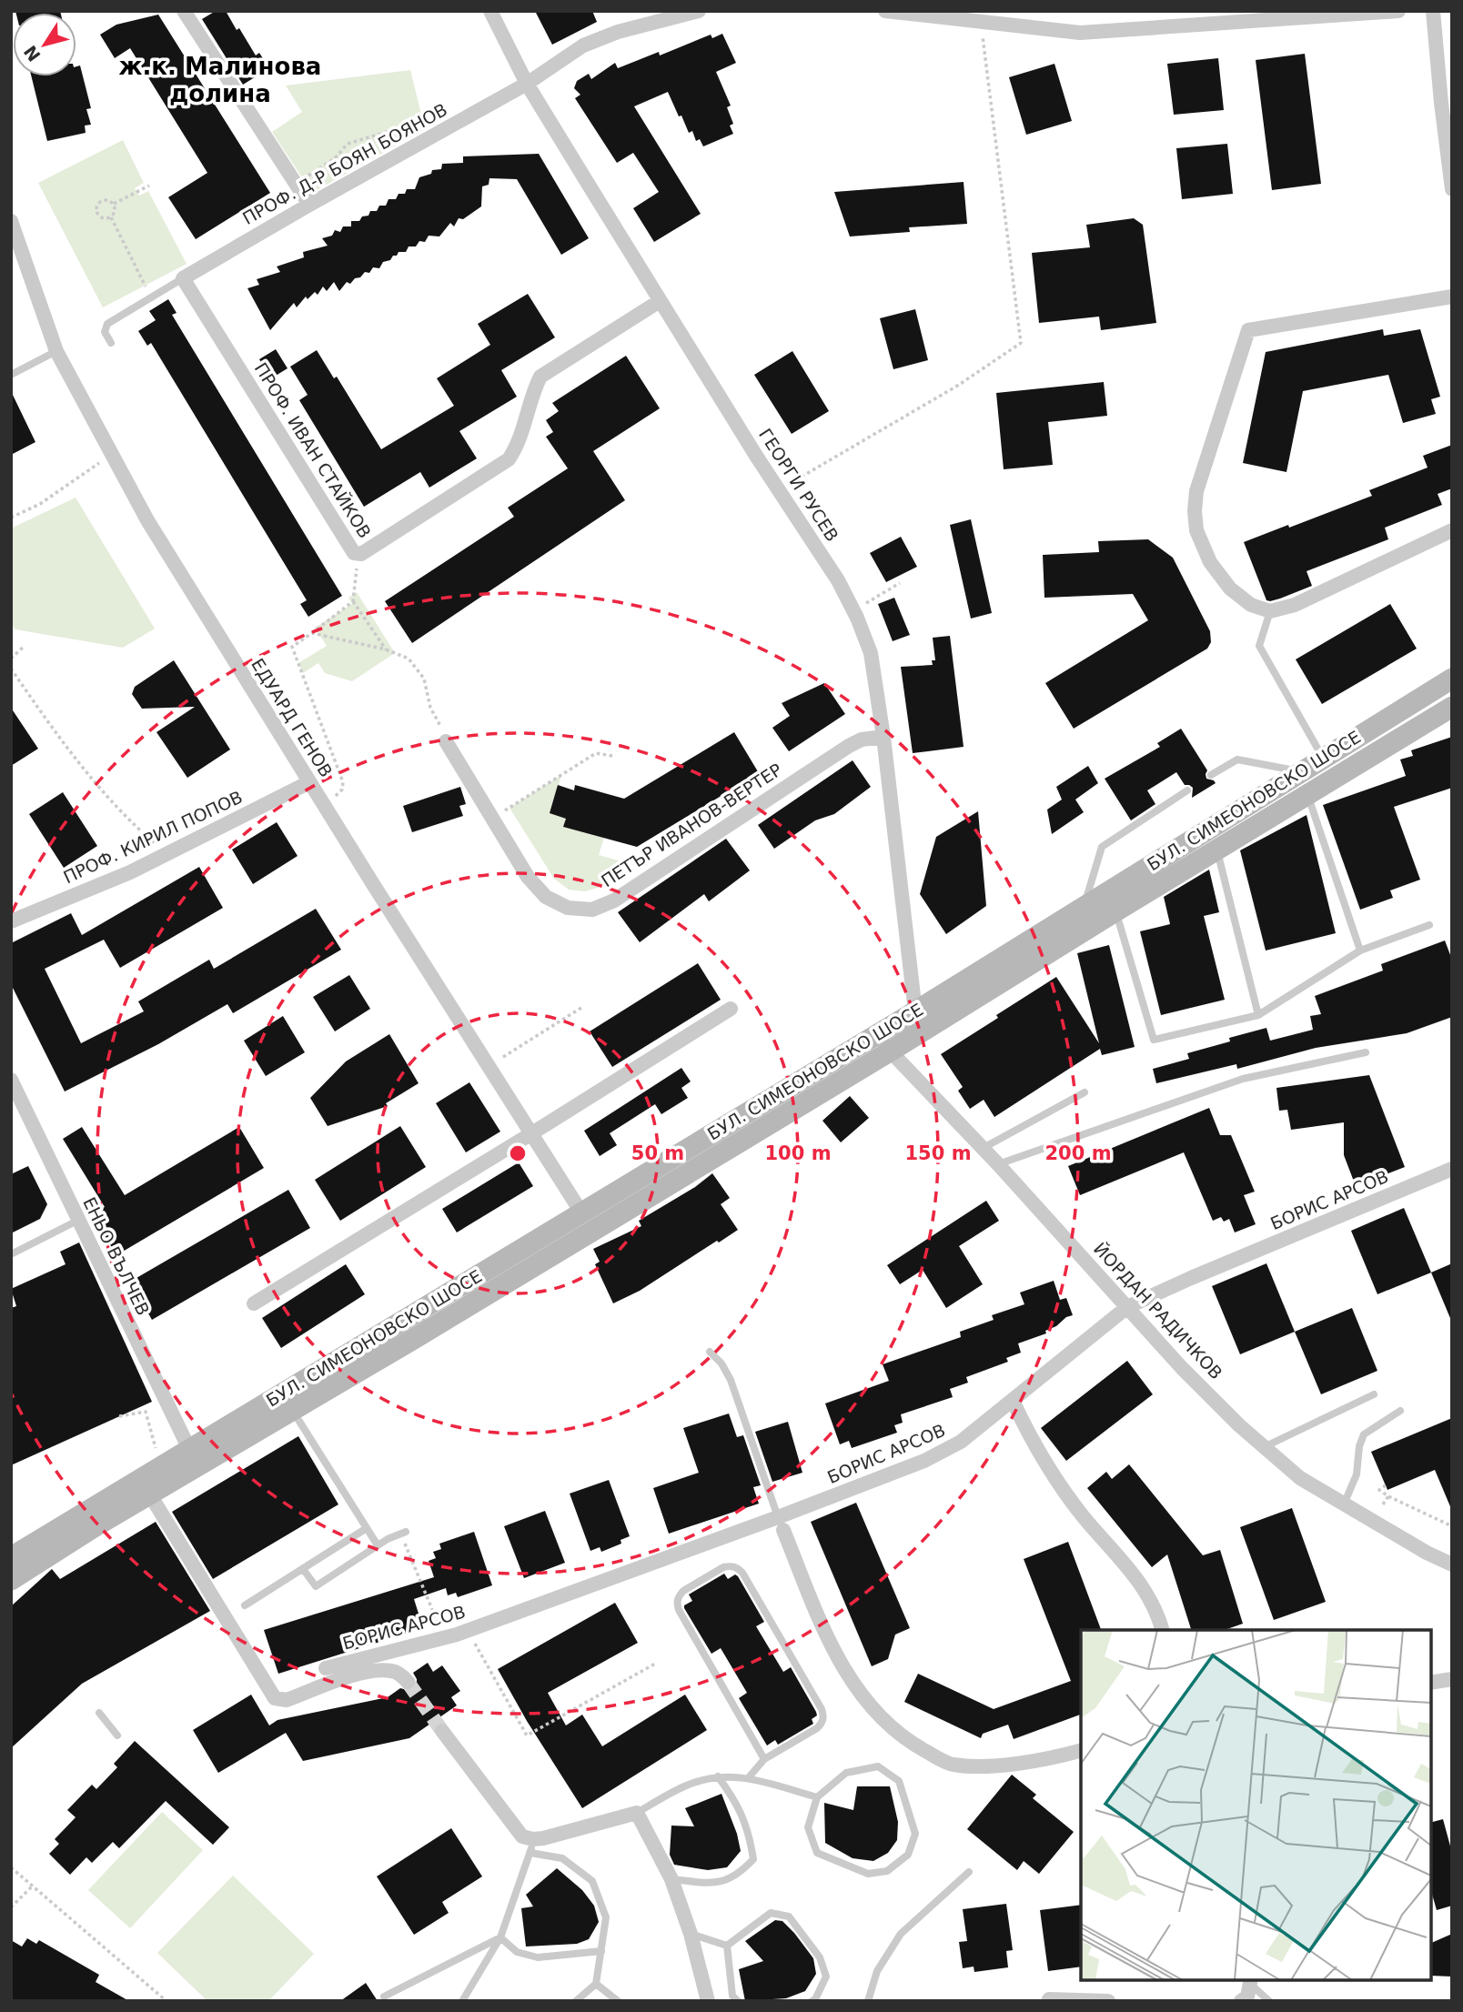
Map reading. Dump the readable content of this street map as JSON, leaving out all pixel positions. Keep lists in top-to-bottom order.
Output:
{
  "streets": {
    "main road": ["БУЛ. СИМЕОНОВСКО ШОСЕ"],
    "street": [
      "ПРОФ. Д-Р БОЯН БОЯНОВ",
      "ПРОФ. ИВАН СТАЙКОВ",
      "ГЕОРГИ РУСЕВ",
      "ЕДУАРД ГЕНОВ",
      "ПЕТЪР ИВАНОВ-ВЕРТЕР",
      "ПРОФ. КИРИЛ ПОПОВ",
      "БОРИС АРСОВ",
      "ЕНЬО ВЪЛЧЕВ",
      "ЙОРДАН РАДИЧКОВ"
    ]
  },
  "crossings": [
    ["ПРОФ. Д-Р БОЯН БОЯНОВ", "ПРОФ. ИВАН СТАЙКОВ"],
    ["ПРОФ. Д-Р БОЯН БОЯНОВ", "ГЕОРГИ РУСЕВ"],
    ["ПРОФ. ИВАН СТАЙКОВ", "ГЕОРГИ РУСЕВ"],
    ["ГЕОРГИ РУСЕВ", "БУЛ. СИМЕОНОВСКО ШОСЕ"],
    ["ГЕОРГИ РУСЕВ", "ПЕТЪР ИВАНОВ-ВЕРТЕР"],
    ["ЕДУАРД ГЕНОВ", "БУЛ. СИМЕОНОВСКО ШОСЕ"],
    ["ЕДУАРД ГЕНОВ", "ПРОФ. КИРИЛ ПОПОВ"],
    ["БУЛ. СИМЕОНОВСКО ШОСЕ", "БОРИС АРСОВ"],
    ["БУЛ. СИМЕОНОВСКО ШОСЕ", "ЕНЬО ВЪЛЧЕВ"],
    ["БУЛ. СИМЕОНОВСКО ШОСЕ", "ЙОРДАН РАДИЧКОВ"],
    ["БОРИС АРСОВ", "ЙОРДАН РАДИЧКОВ"]
  ],
  "districts": ["ж.к. Малинова долина"],
  "north": "bottom left",
  "rings": [
    "50 m",
    "100 m",
    "150 m",
    "200 m"
  ]
}
